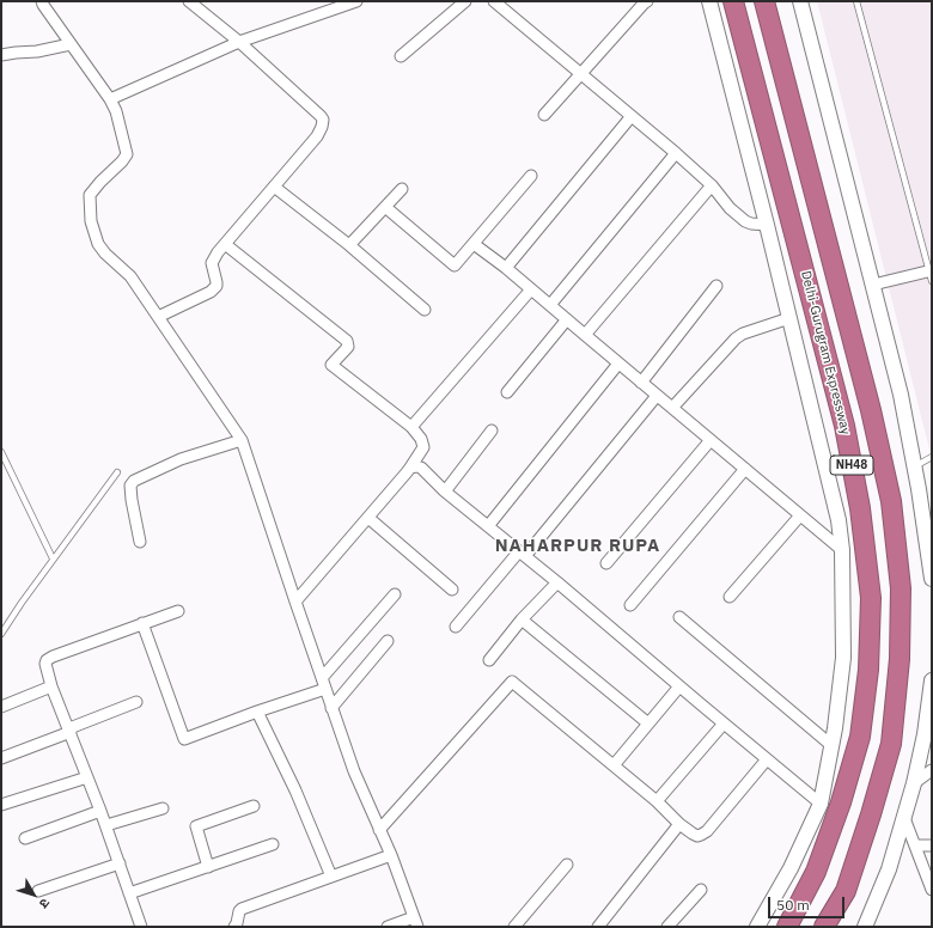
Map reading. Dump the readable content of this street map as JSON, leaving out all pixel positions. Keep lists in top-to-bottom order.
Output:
{
  "streets": {
    "highway": ["Delhi-Gurugram Expressway", "NH48"]
  },
  "districts": ["NAHARPUR RUPA"],
  "scale_bar": "50 m",
  "north": "bottom right"
}
